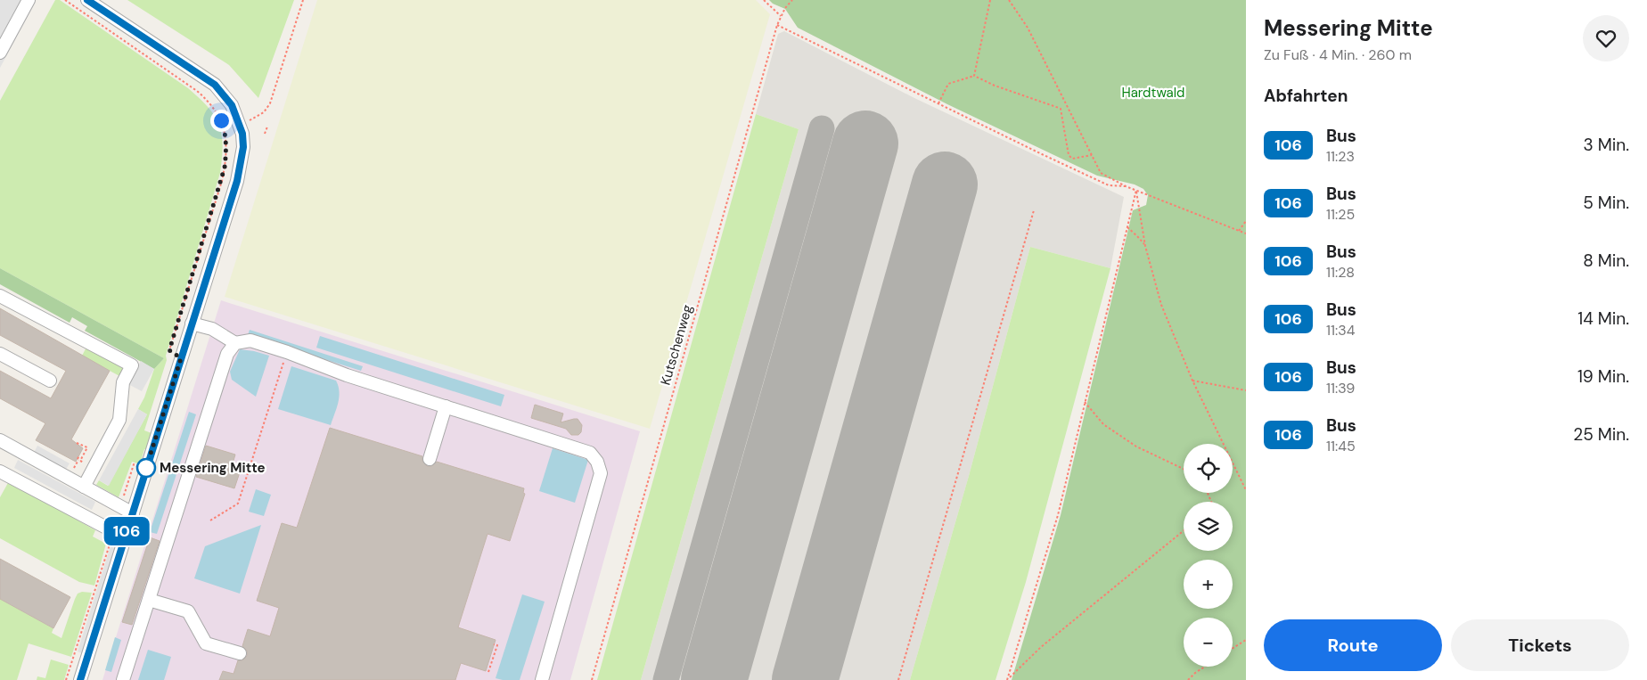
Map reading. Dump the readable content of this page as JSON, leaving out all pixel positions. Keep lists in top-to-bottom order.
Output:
{
  "streets": {
    "path": ["Kutschenweg"]
  },
  "parks": ["Hardtwald"],
  "places": ["Messering Mitte"],
  "lines": ["bus line 106"],
  "page": {
    "on_map": "106",
    "heading": [
      ["Messering Mitte", "Zu Fuß · 4 Min. · 260 m"],
      "Abfahrten"
    ],
    "list": [
      {
        "mark": "106",
        "name": "Bus",
        "note": "11:23",
        "value": "3 Min."
      },
      {
        "mark": "106",
        "name": "Bus",
        "note": "11:25",
        "value": "5 Min."
      },
      {
        "mark": "106",
        "name": "Bus",
        "note": "11:28",
        "value": "8 Min."
      },
      {
        "mark": "106",
        "name": "Bus",
        "note": "11:34",
        "value": "14 Min."
      },
      {
        "mark": "106",
        "name": "Bus",
        "note": "11:39",
        "value": "19 Min."
      },
      {
        "mark": "106",
        "name": "Bus",
        "note": "11:45",
        "value": "25 Min."
      }
    ],
    "map_buttons": ["+", "−"],
    "buttons": ["Route", "Tickets"]
  }
}
